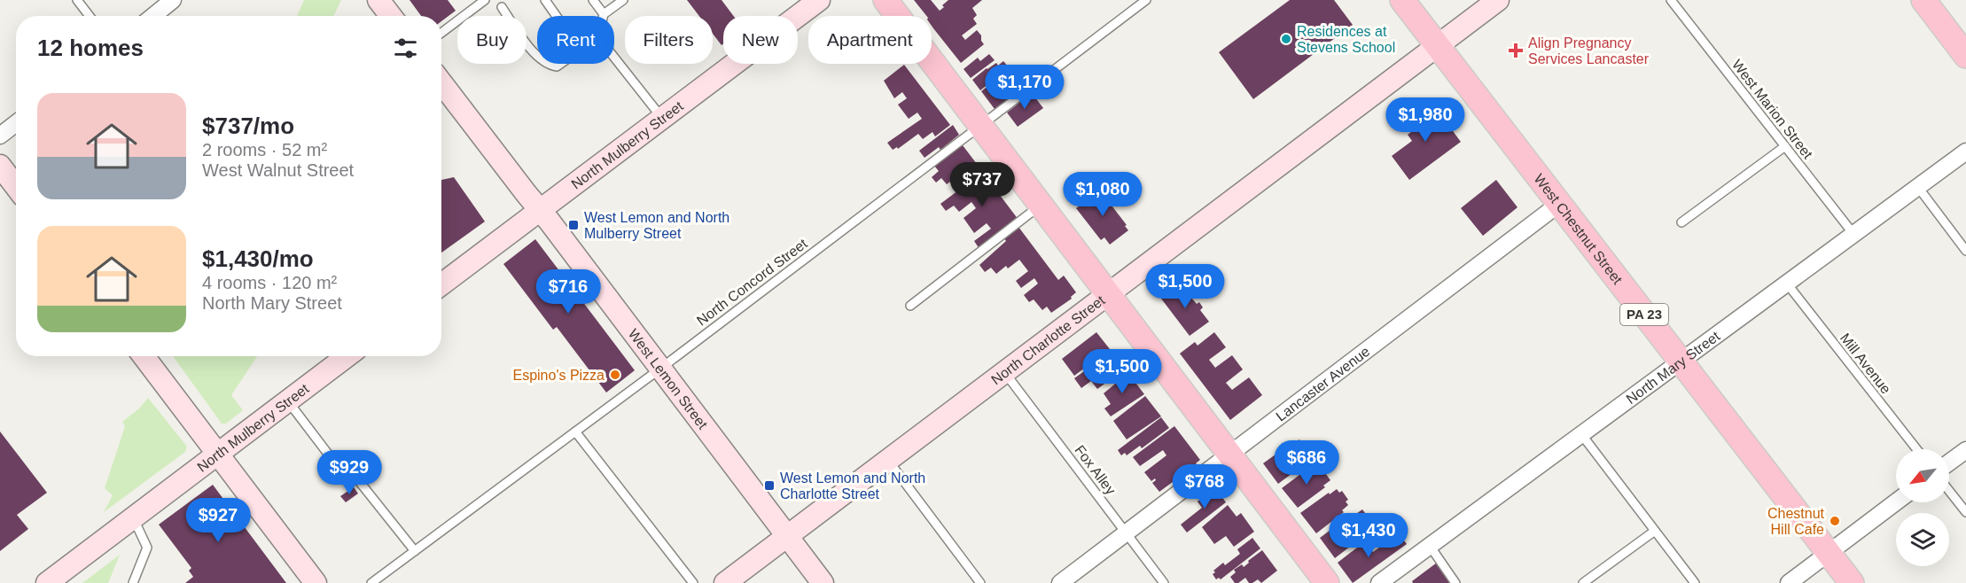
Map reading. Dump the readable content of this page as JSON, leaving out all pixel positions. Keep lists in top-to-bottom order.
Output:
{
  "streets": {
    "main road": ["West Chestnut Street", "PA 23"],
    "street": [
      "North Mulberry Street",
      "North Charlotte Street",
      "North Mary Street",
      "West Lemon Street",
      "Lancaster Avenue"
    ],
    "lane": [
      "West Marion Street",
      "North Concord Street",
      "Mill Avenue",
      "Fox Alley"
    ]
  },
  "crossings": [
    ["West Marion Street", "North Mary Street"],
    ["North Mulberry Street", "West Lemon Street"],
    ["West Chestnut Street", "North Charlotte Street"],
    ["West Chestnut Street", "North Mary Street"],
    ["West Chestnut Street", "Lancaster Avenue"],
    ["North Concord Street", "West Lemon Street"],
    ["North Charlotte Street", "West Lemon Street"],
    ["North Charlotte Street", "Fox Alley"],
    ["Mill Avenue", "North Mary Street"],
    ["Lancaster Avenue", "Fox Alley"]
  ],
  "places": {
    "other": ["Residences at Stevens School", "Espino's Pizza", "Chestnut Hill Cafe"],
    "health": ["Align Pregnancy Services Lancaster"],
    "transit": ["West Lemon and North Mulberry Street", "West Lemon and North Charlotte Street"]
  },
  "north": "bottom left",
  "page": {
    "chip": [
      "Buy",
      "Rent",
      "Filters",
      "New",
      "Apartment"
    ],
    "heading": "12 homes",
    "price": [
      "$1,170",
      "$1,980",
      "$737",
      "$1,080",
      "$1,500",
      "$716",
      "$1,500",
      "$686",
      "$929",
      "$768",
      "$927",
      "$1,430"
    ],
    "list": [
      {
        "name": "$737/mo",
        "note": "2 rooms · 52 m² · West Walnut Street"
      },
      {
        "name": "$1,430/mo",
        "note": "4 rooms · 120 m² · North Mary Street"
      }
    ]
  }
}
